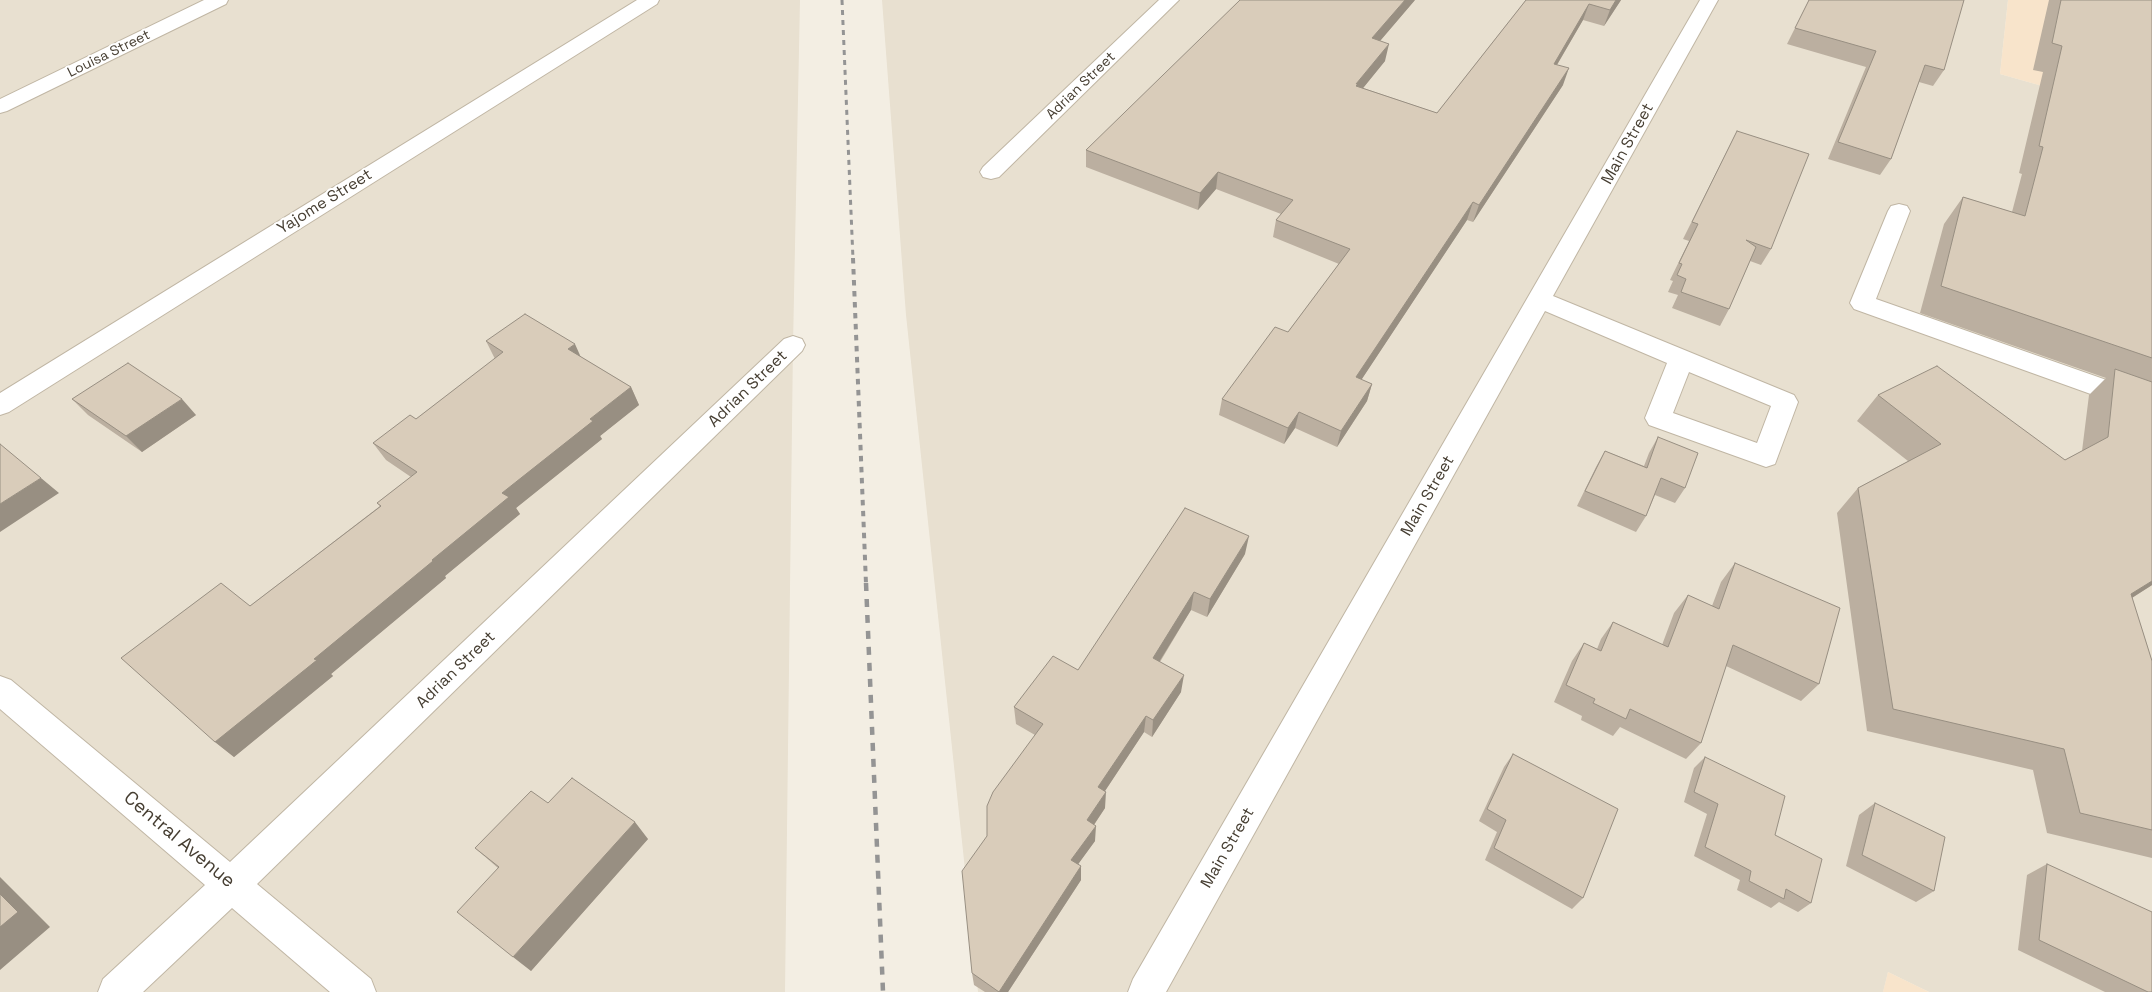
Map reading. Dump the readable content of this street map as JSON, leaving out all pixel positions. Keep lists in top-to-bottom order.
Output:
{
  "streets": {
    "street": [
      "Louisa Street",
      "Adrian Street",
      "Main Street",
      "Yajome Street",
      "Central Avenue"
    ]
  },
  "crossings": [
    ["Adrian Street", "Central Avenue"]
  ]
}
